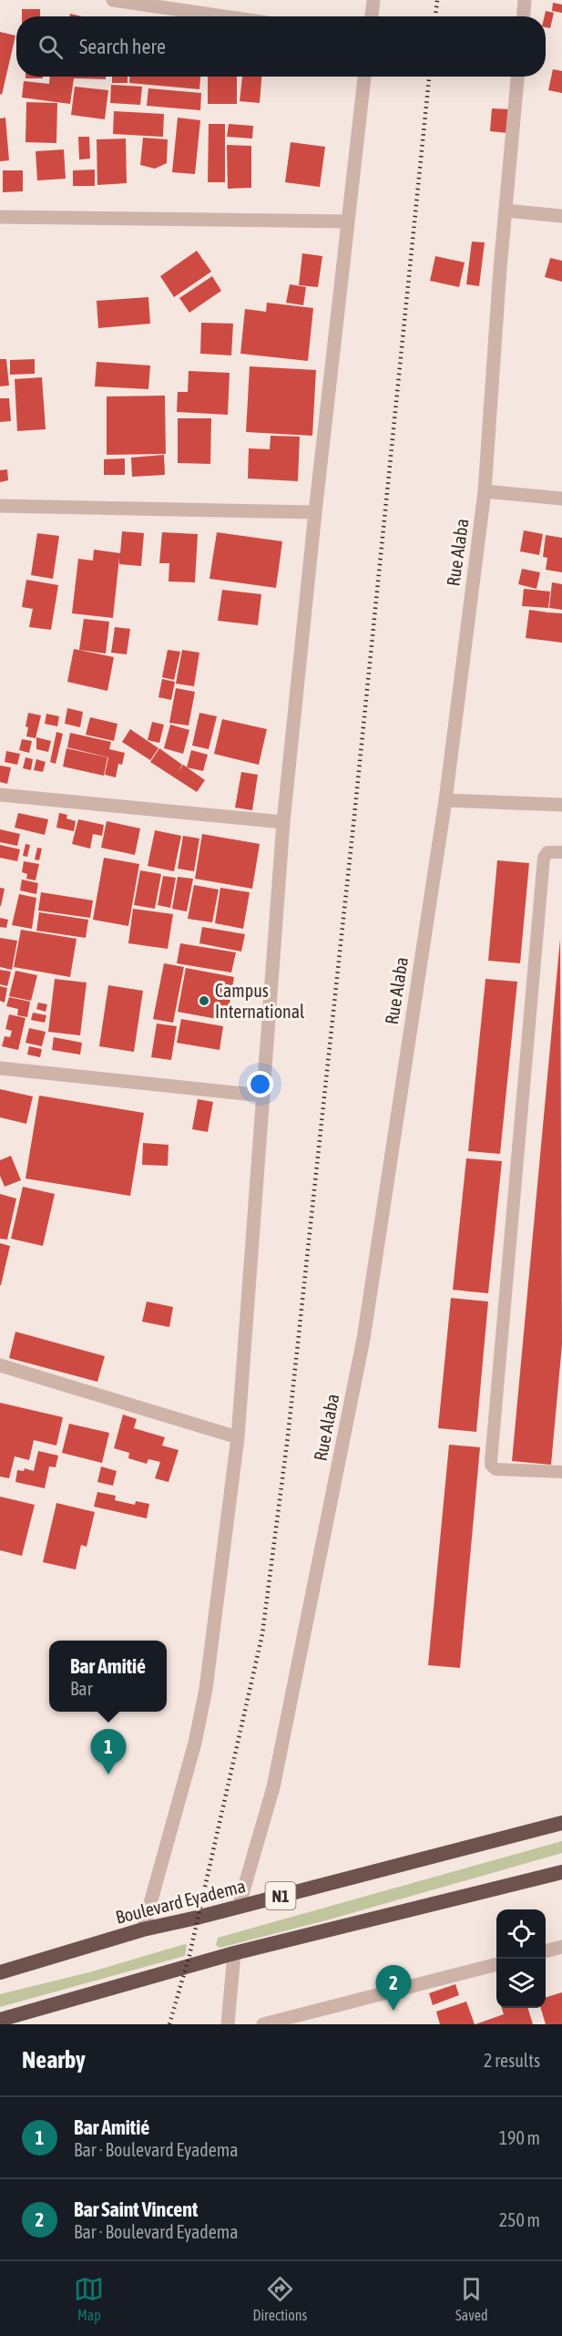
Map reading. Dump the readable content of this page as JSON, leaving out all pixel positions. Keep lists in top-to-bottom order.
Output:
{
  "streets": {
    "highway": ["N1", "Boulevard Eyadema"],
    "street": ["Rue Alaba"]
  },
  "crossings": [
    ["Rue Alaba", "Boulevard Eyadema"]
  ],
  "places": ["Campus International"],
  "page": {
    "search": "Search here",
    "popup": ["Bar Amitié", "Bar"],
    "pins": ["1", "2"],
    "heading": ["Nearby", "2 results"],
    "list": [
      {
        "mark": "1",
        "name": "Bar Amitié",
        "note": "Bar · Boulevard Eyadema",
        "value": "190 m"
      },
      {
        "mark": "2",
        "name": "Bar Saint Vincent",
        "note": "Bar · Boulevard Eyadema",
        "value": "250 m"
      }
    ],
    "nav": ["Map", "Directions", "Saved"]
  }
}
